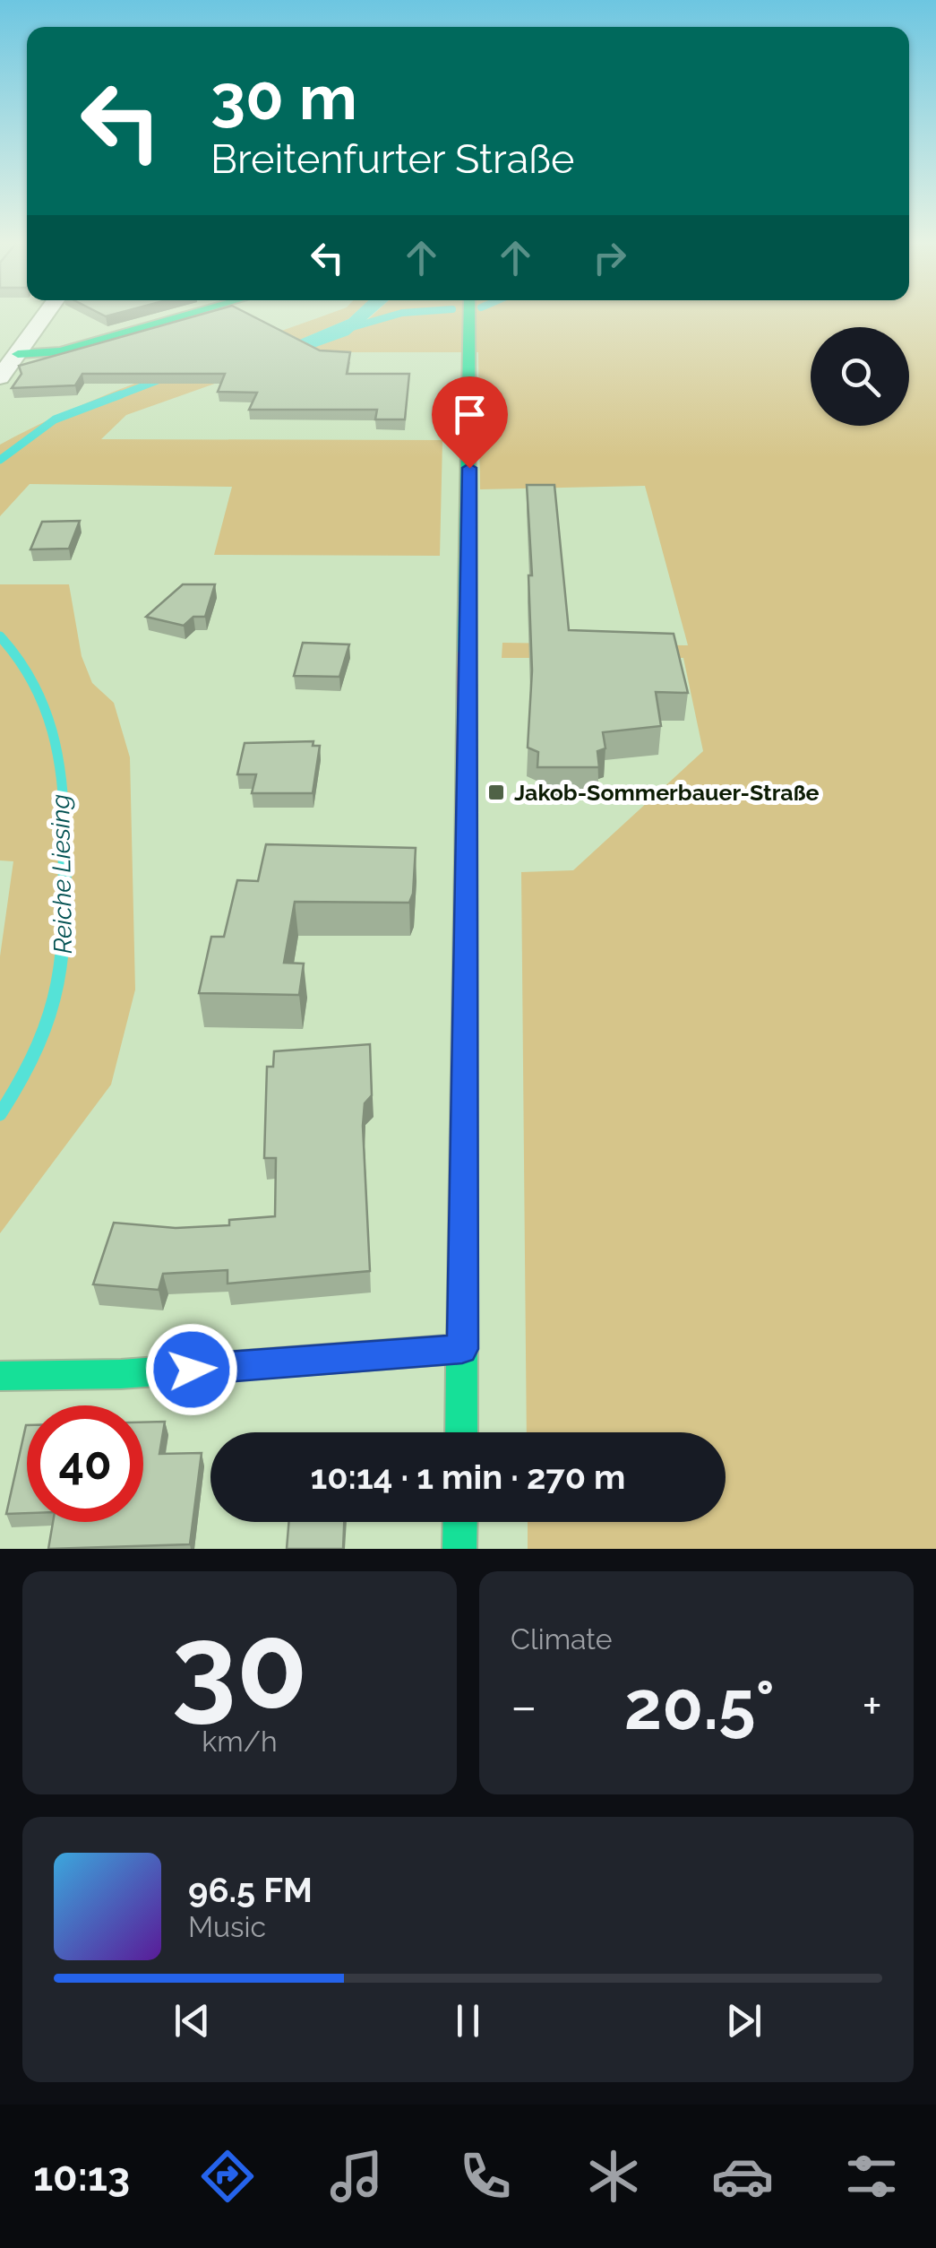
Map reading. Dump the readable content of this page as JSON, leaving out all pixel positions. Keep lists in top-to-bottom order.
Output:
{
  "water": ["Reiche Liesing"],
  "places": {
    "transit": ["Jakob-Sommerbauer-Straße"]
  },
  "page": {
    "turn": ["30 m", "Breitenfurter Straße"],
    "limit": "40",
    "trip": "10:14 · 1 min · 270 m",
    "tile": [
      ["30", "km/h"],
      "Climate"
    ],
    "heat": ["−", "20.5°", "+"],
    "song": ["96.5 FM", "Music"],
    "tabs": "10:13"
  }
}
